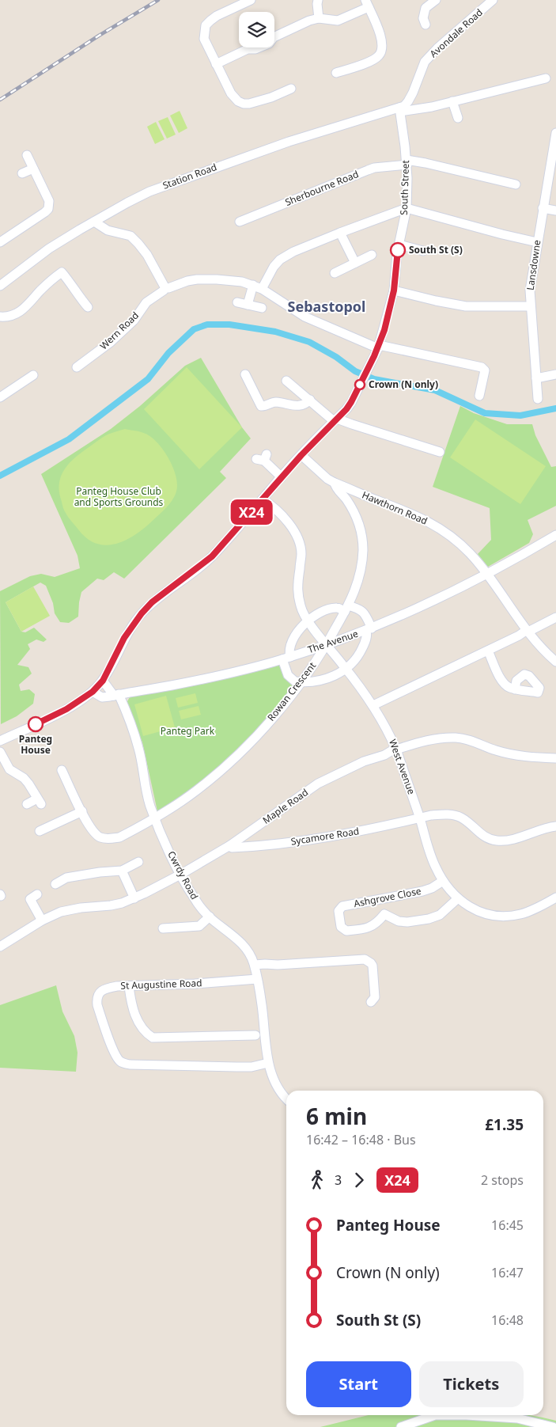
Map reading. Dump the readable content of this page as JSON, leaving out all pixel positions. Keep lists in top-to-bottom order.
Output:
{
  "streets": {
    "street": [
      "Avondale Road",
      "Station Road",
      "South Street",
      "Sherbourne Road",
      "Lansdowne",
      "Wern Road",
      "Hawthorn Road",
      "The Avenue",
      "Rowan Crescent",
      "West Avenue",
      "Maple Road",
      "Sycamore Road",
      "Cwrdy Road",
      "Ashgrove Close",
      "St Augustine Road"
    ]
  },
  "crossings": [
    ["Avondale Road", "Station Road"],
    ["Avondale Road", "South Street"],
    ["Station Road", "South Street"],
    ["South Street", "Sherbourne Road"],
    ["South Street", "Wern Road"],
    ["South Street", "Hawthorn Road"],
    ["South Street", "The Avenue"],
    ["South Street", "West Avenue"],
    ["South Street", "Cwrdy Road"],
    ["Hawthorn Road", "The Avenue"],
    ["Hawthorn Road", "Rowan Crescent"],
    ["The Avenue", "Rowan Crescent"],
    ["The Avenue", "West Avenue"],
    ["The Avenue", "Cwrdy Road"],
    ["Rowan Crescent", "West Avenue"],
    ["Rowan Crescent", "Cwrdy Road"],
    ["West Avenue", "Maple Road"],
    ["West Avenue", "Sycamore Road"],
    ["West Avenue", "Ashgrove Close"],
    ["Maple Road", "Sycamore Road"],
    ["Maple Road", "Cwrdy Road"],
    ["Cwrdy Road", "St Augustine Road"]
  ],
  "districts": ["Sebastopol"],
  "parks": ["Panteg House Club and Sports Grounds", "Panteg Park"],
  "places": ["South St (S)", "Crown (N only)", "Panteg House"],
  "lines": ["bus line X24"],
  "page": {
    "on_map": "X24",
    "heading": ["6 min", "16:42 – 16:48 · Bus", "£1.35"],
    "legs": ["3", "X24", "2 stops"],
    "list": [
      {
        "name": "Panteg House",
        "value": "16:45"
      },
      {
        "name": "Crown (N only)",
        "value": "16:47"
      },
      {
        "name": "South St (S)",
        "value": "16:48"
      }
    ],
    "buttons": ["Start", "Tickets"]
  }
}
